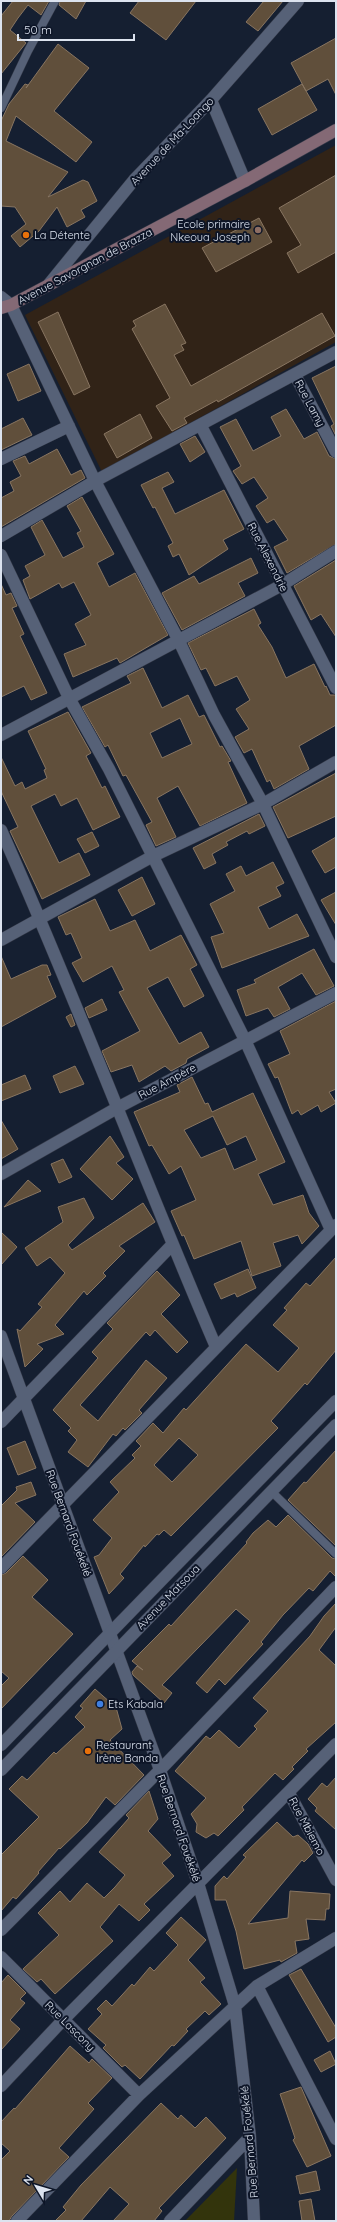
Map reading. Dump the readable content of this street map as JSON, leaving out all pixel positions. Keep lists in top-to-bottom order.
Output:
{
  "streets": {
    "main road": ["Avenue Savorgnan de Brazza"],
    "street": [
      "Avenue de Ma-Loango",
      "Rue Lamy",
      "Rue Alexendrie",
      "Rue Ampère",
      "Rue Bernard Fouékélé",
      "Avenue Matsoua",
      "Rue Mbiemo",
      "Rue Lascony"
    ]
  },
  "crossings": [
    ["Avenue de Ma-Loango", "Avenue Savorgnan de Brazza"],
    ["Rue Bernard Fouékélé", "Avenue Matsoua"]
  ],
  "places": [
    "Ecole primaire Nkeoua Joseph",
    "La Détente",
    "Ets Kabala",
    "Restaurant Irène Banda"
  ],
  "scale_bar": "50 m",
  "north": "top left"
}
